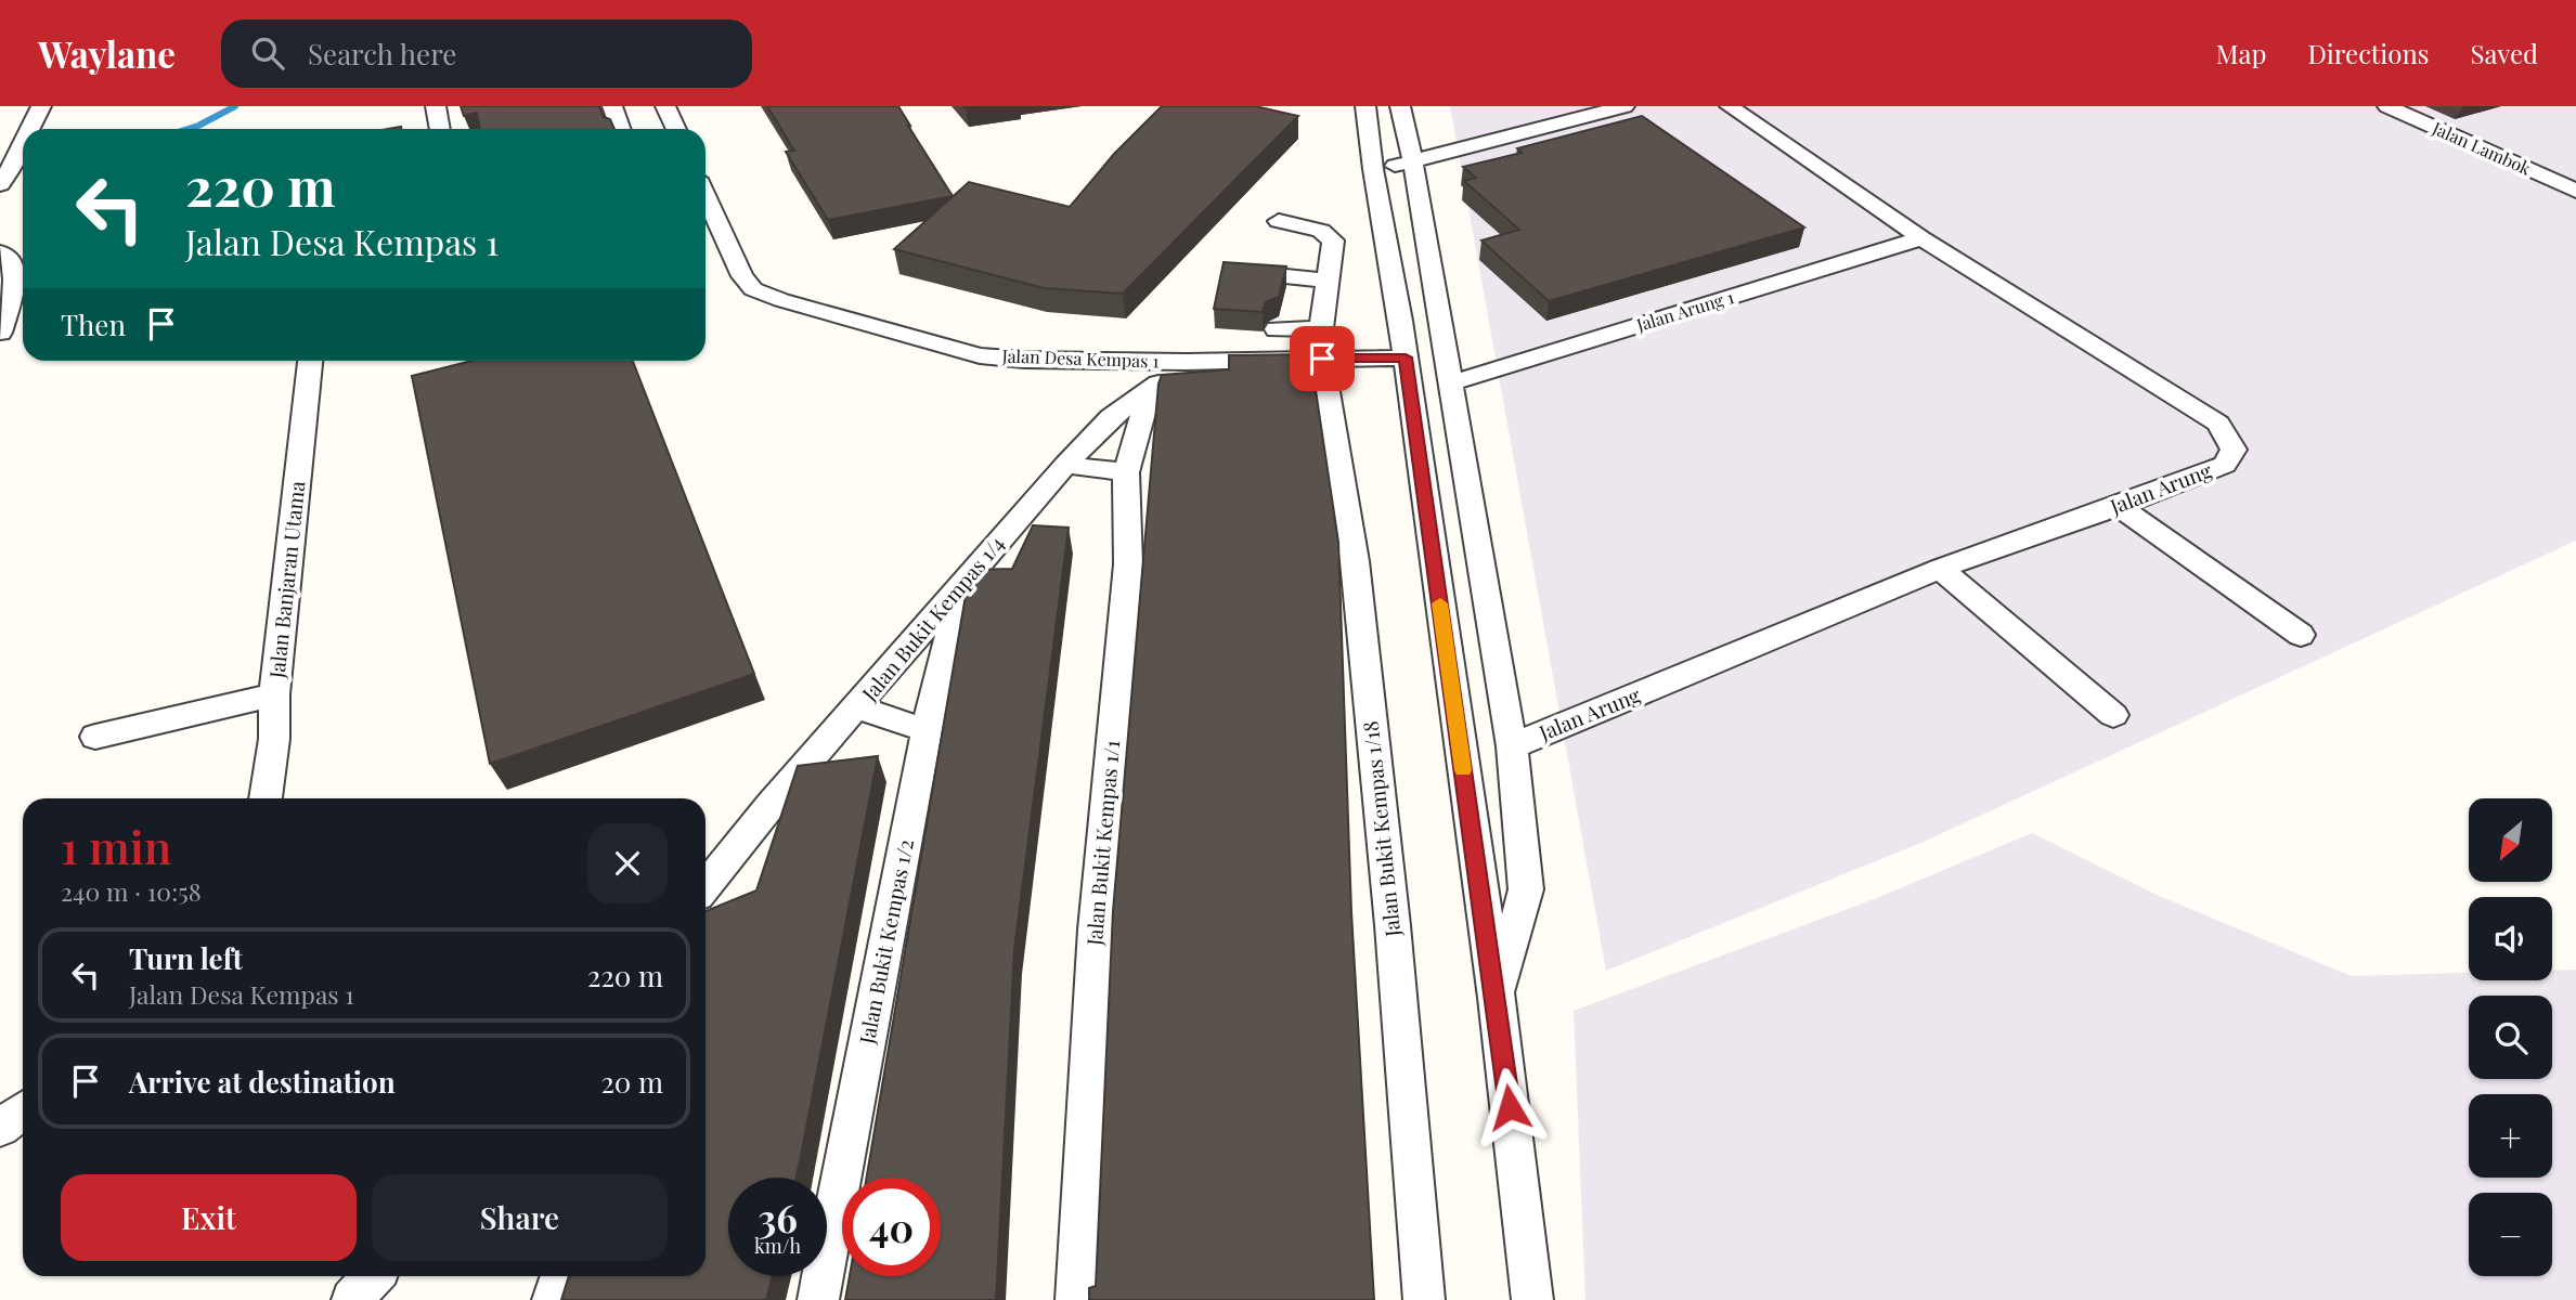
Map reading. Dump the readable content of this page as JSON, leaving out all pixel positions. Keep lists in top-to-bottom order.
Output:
{
  "streets": {
    "street": [
      "Jalan Lambok",
      "Jalan Arung 1",
      "Jalan Desa Kempas 1",
      "Jalan Arung",
      "Jalan Banjaran Utama",
      "Jalan Bukit Kempas 1/4",
      "Jalan Bukit Kempas 1/18",
      "Jalan Bukit Kempas 1/1",
      "Jalan Bukit Kempas 1/2"
    ]
  },
  "crossings": [
    ["Jalan Arung 1", "Jalan Arung"],
    ["Jalan Desa Kempas 1", "Jalan Bukit Kempas 1/4"],
    ["Jalan Desa Kempas 1", "Jalan Bukit Kempas 1/18"],
    ["Jalan Bukit Kempas 1/4", "Jalan Bukit Kempas 1/1"],
    ["Jalan Bukit Kempas 1/4", "Jalan Bukit Kempas 1/2"]
  ],
  "north": "bottom left",
  "page": {
    "header": "Waylane",
    "search": "Search here",
    "nav": ["Map", "Directions", "Saved"],
    "turn": ["220 m", "Jalan Desa Kempas 1"],
    "then": "Then",
    "map_buttons": ["+", "−"],
    "heading": ["1 min", "240 m · 10:58"],
    "list": [
      {
        "name": "Turn left",
        "note": "Jalan Desa Kempas 1",
        "value": "220 m"
      },
      {
        "name": "Arrive at destination",
        "value": "20 m"
      }
    ],
    "buttons": ["Exit", "Share"],
    "speed": "36 km/h",
    "limit": "40"
  }
}
